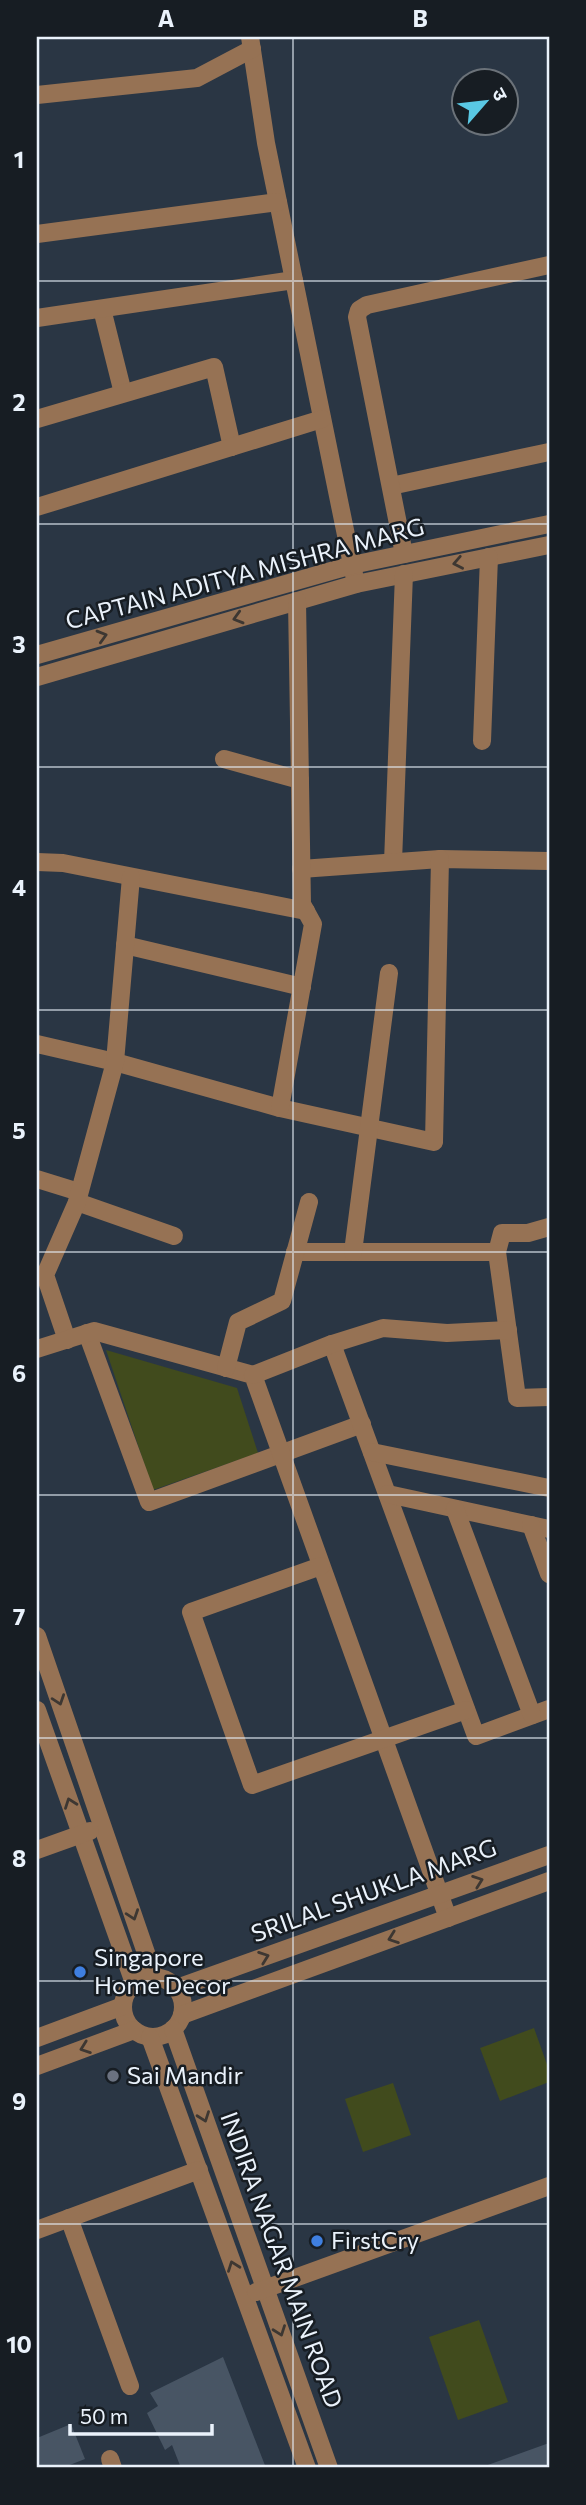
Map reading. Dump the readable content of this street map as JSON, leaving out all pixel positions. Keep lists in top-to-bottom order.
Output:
{
  "streets": {
    "street": ["CAPTAIN ADITYA MISHRA MARG", "SRILAL SHUKLA MARG", "INDIRA NAGAR MAIN ROAD"]
  },
  "crossings": [
    ["SRILAL SHUKLA MARG", "INDIRA NAGAR MAIN ROAD"]
  ],
  "places": ["Singapore Home Decor", "Sai Mandir", "FirstCry"],
  "scale_bar": "50 m",
  "north": "top right",
  "grid": {
    "columns": ["A", "B"],
    "rows": [
      "1",
      "2",
      "3",
      "4",
      "5",
      "6",
      "7",
      "8",
      "9",
      "10"
    ]
  }
}
